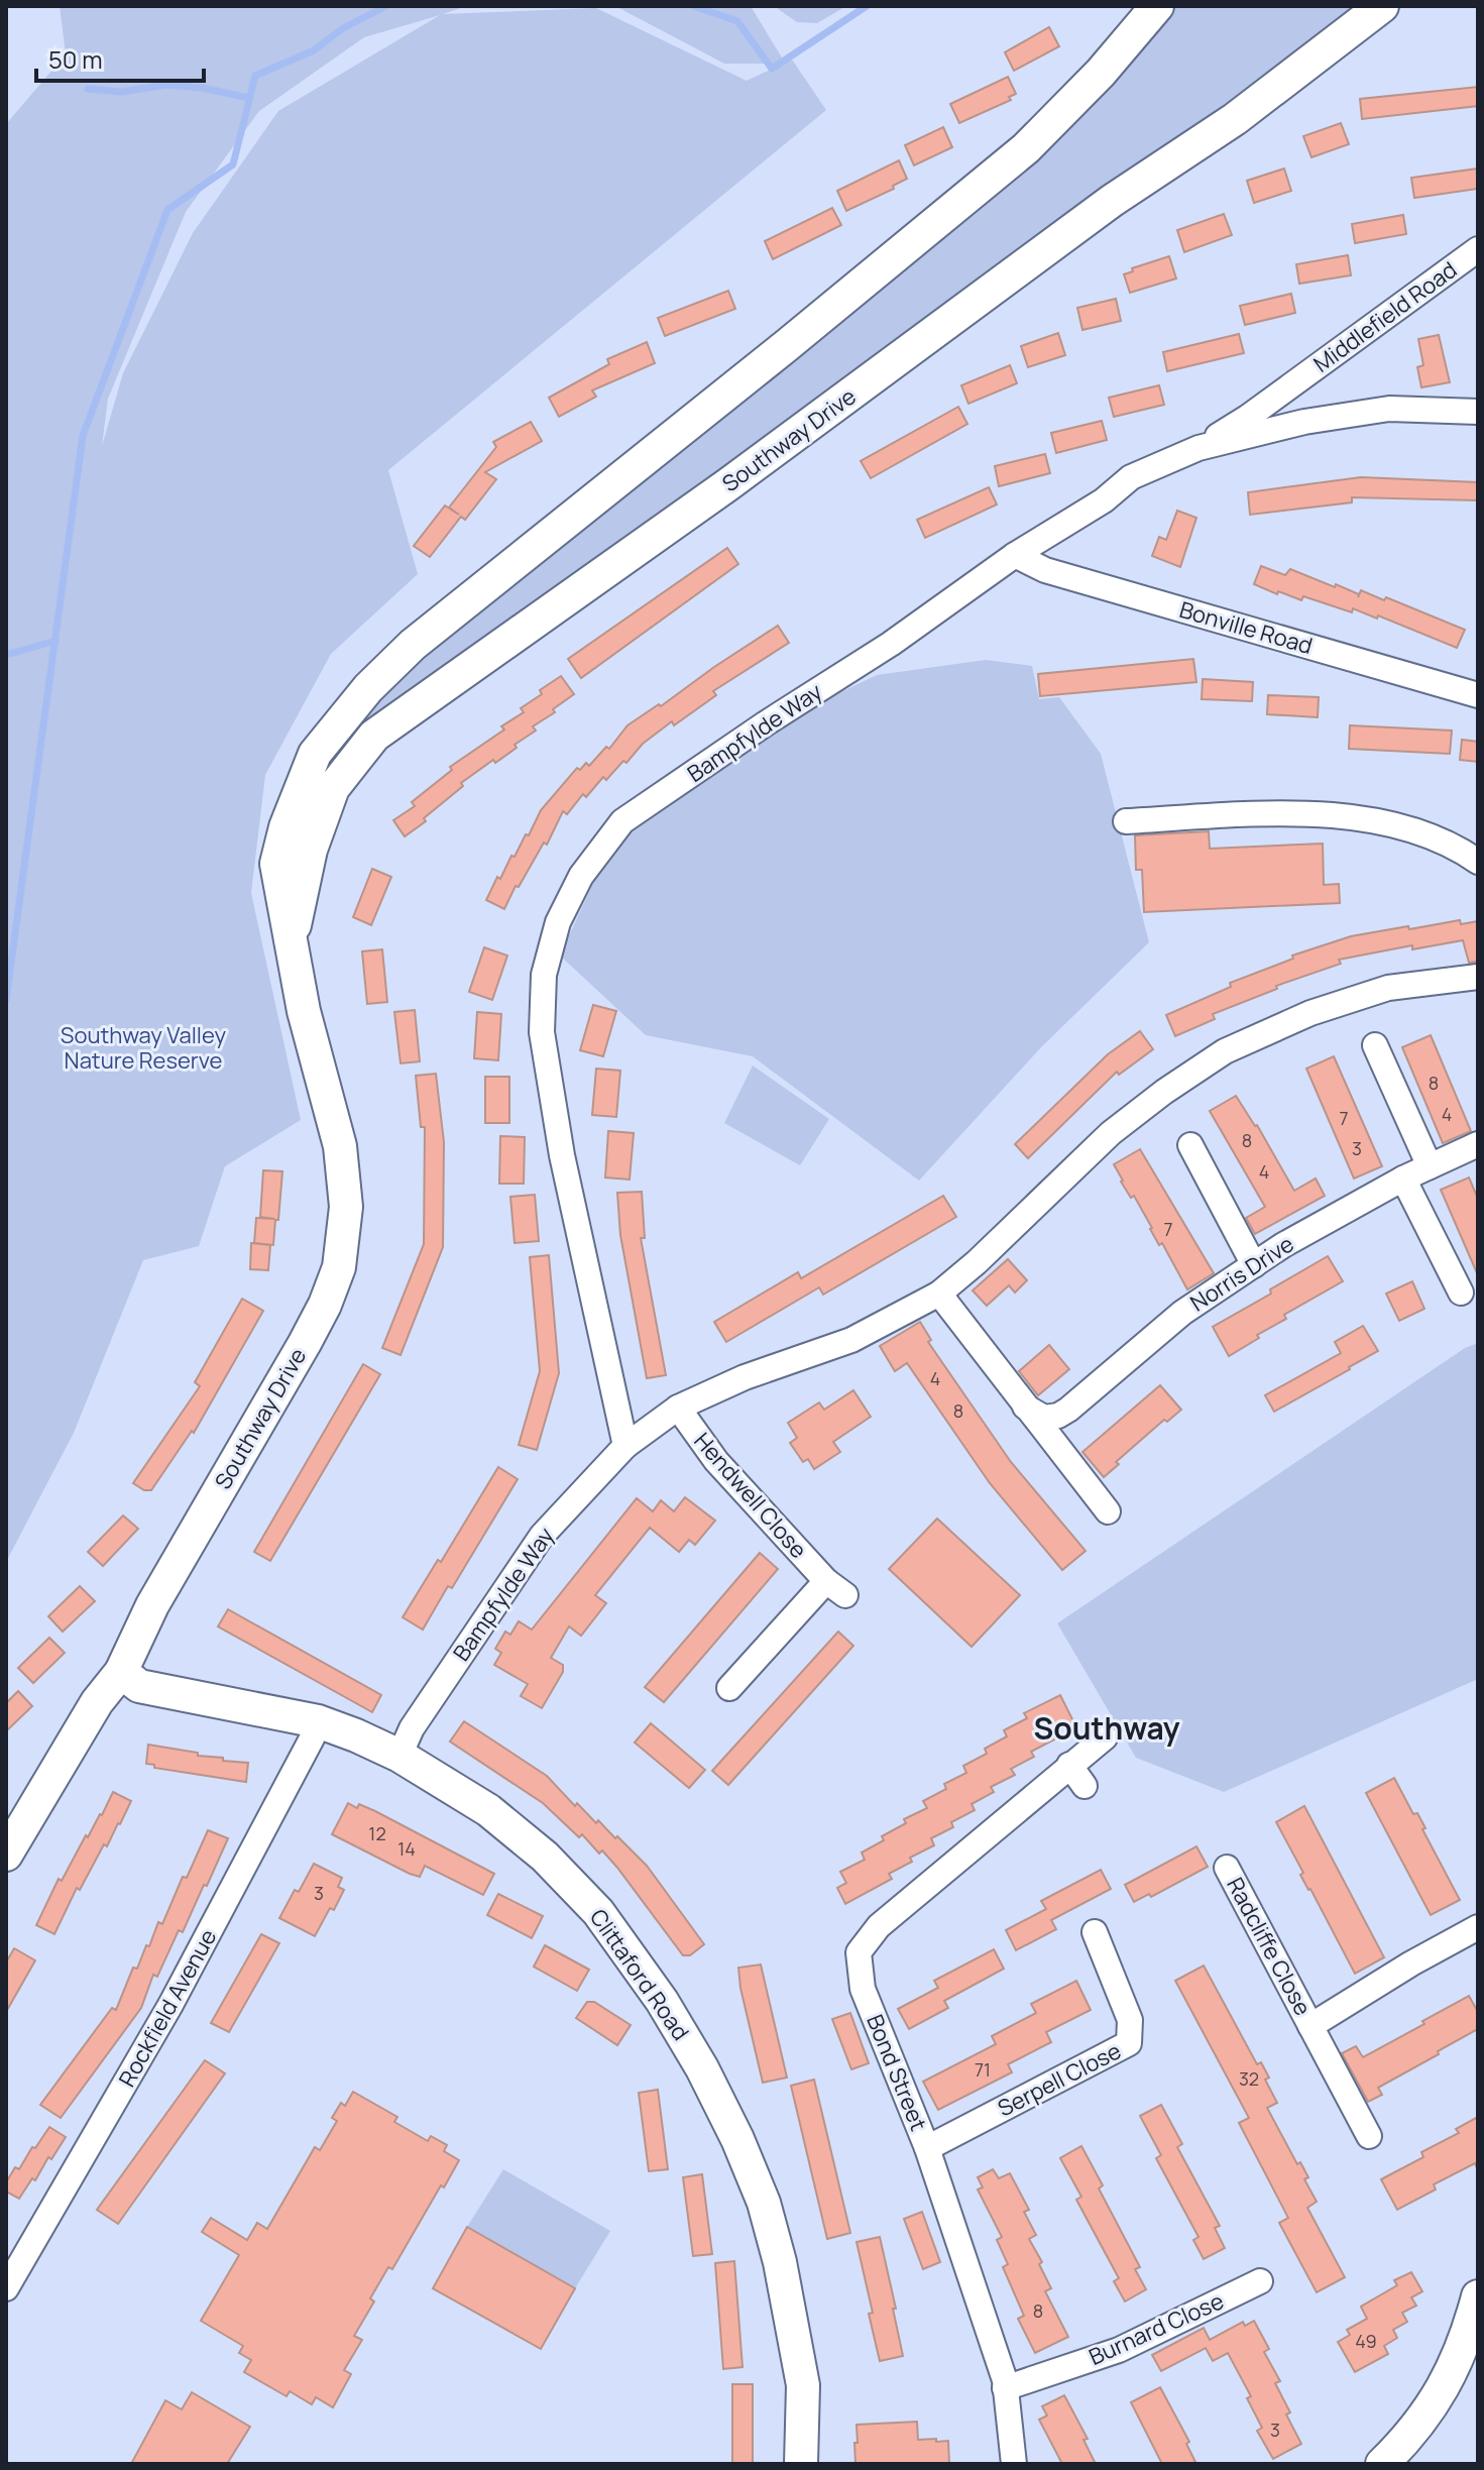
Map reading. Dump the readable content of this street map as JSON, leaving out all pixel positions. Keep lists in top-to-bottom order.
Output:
{
  "streets": {
    "street": [
      "Middlefield Road",
      "Southway Drive",
      "Bonville Road",
      "Bampfylde Way",
      "Norris Drive",
      "Hendwell Close",
      "Radcliffe Close",
      "Clittaford Road",
      "Rockfield Avenue",
      "Bond Street",
      "Serpell Close",
      "Burnard Close"
    ]
  },
  "crossings": [
    ["Middlefield Road", "Bampfylde Way"],
    ["Southway Drive", "Clittaford Road"],
    ["Bonville Road", "Bampfylde Way"],
    ["Bampfylde Way", "Hendwell Close"],
    ["Bampfylde Way", "Clittaford Road"],
    ["Clittaford Road", "Rockfield Avenue"],
    ["Bond Street", "Serpell Close"],
    ["Bond Street", "Burnard Close"]
  ],
  "districts": ["Southway"],
  "parks": ["Southway Valley Nature Reserve"],
  "house_numbers": [
    "8",
    "4",
    "7",
    "8",
    "3",
    "4",
    "7",
    "4",
    "8",
    "12",
    "14",
    "3",
    "71",
    "32",
    "8",
    "49",
    "3"
  ],
  "scale_bar": "50 m"
}
